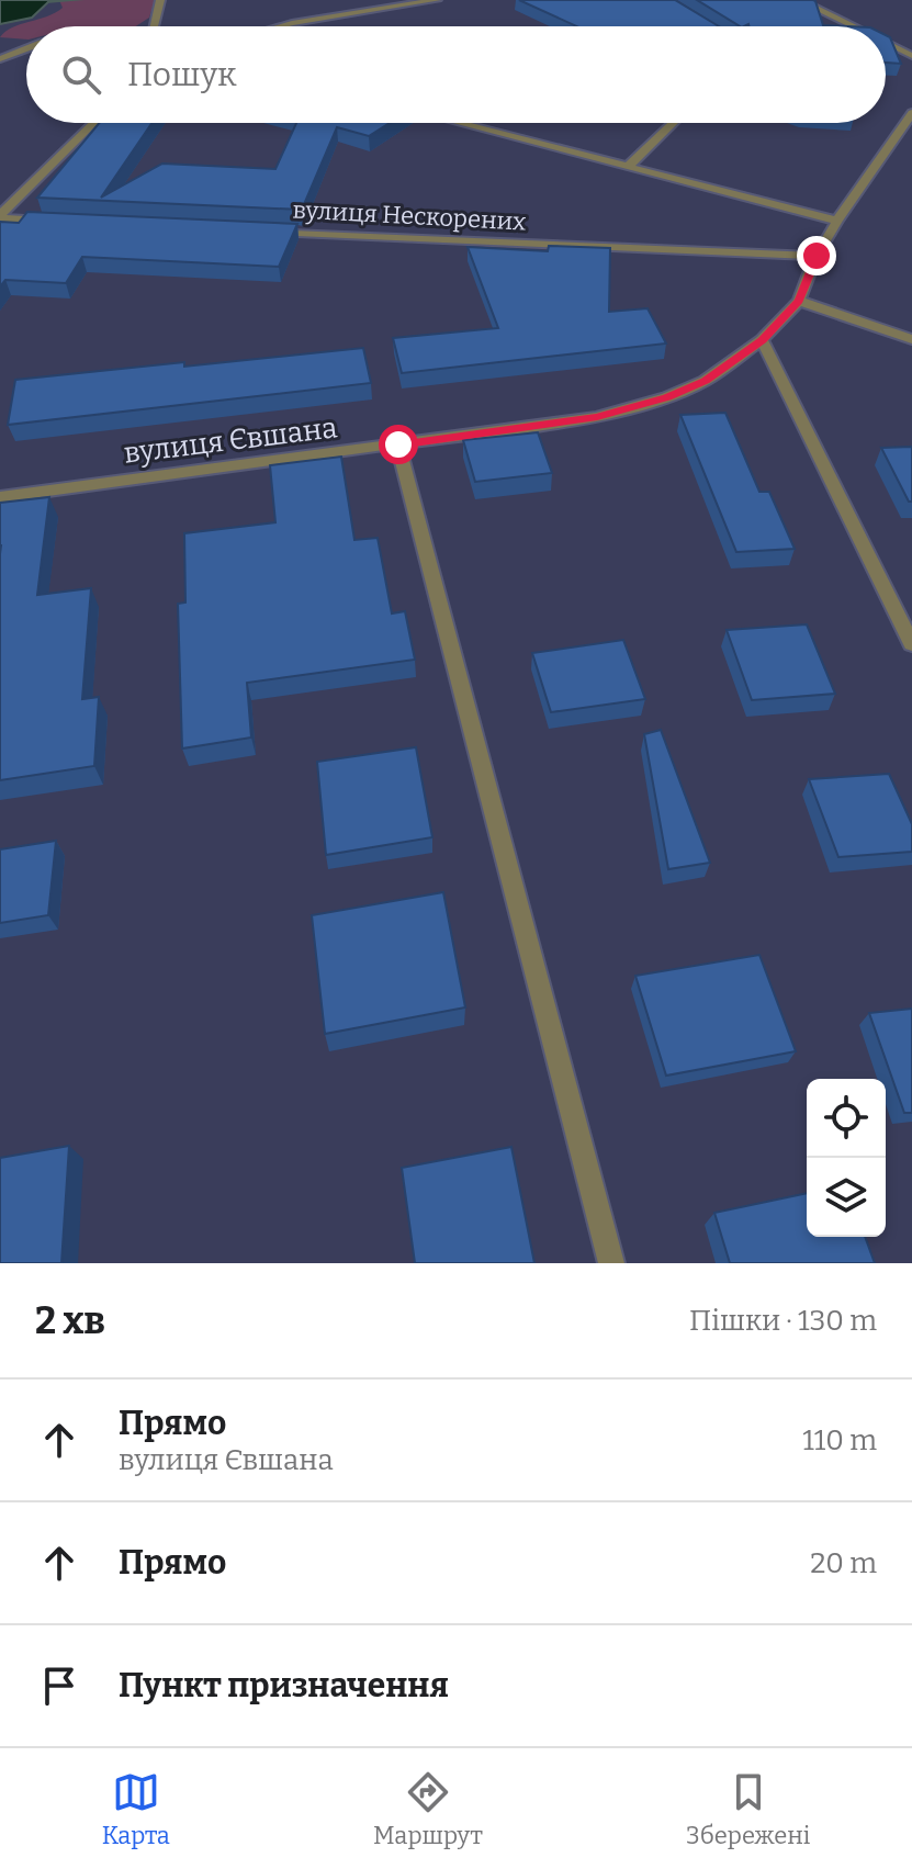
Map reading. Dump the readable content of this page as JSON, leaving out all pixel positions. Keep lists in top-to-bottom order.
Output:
{
  "streets": {
    "street": ["вулиця Нескорених", "вулиця Євшана"]
  },
  "page": {
    "search": "Пошук",
    "heading": ["2 хв", "Пішки · 130 m"],
    "list": [
      ["Прямо", "вулиця Євшана", "110 m"],
      ["Прямо", "20 m"],
      "Пункт призначення"
    ],
    "nav": ["Карта", "Маршрут", "Збережені"]
  }
}
